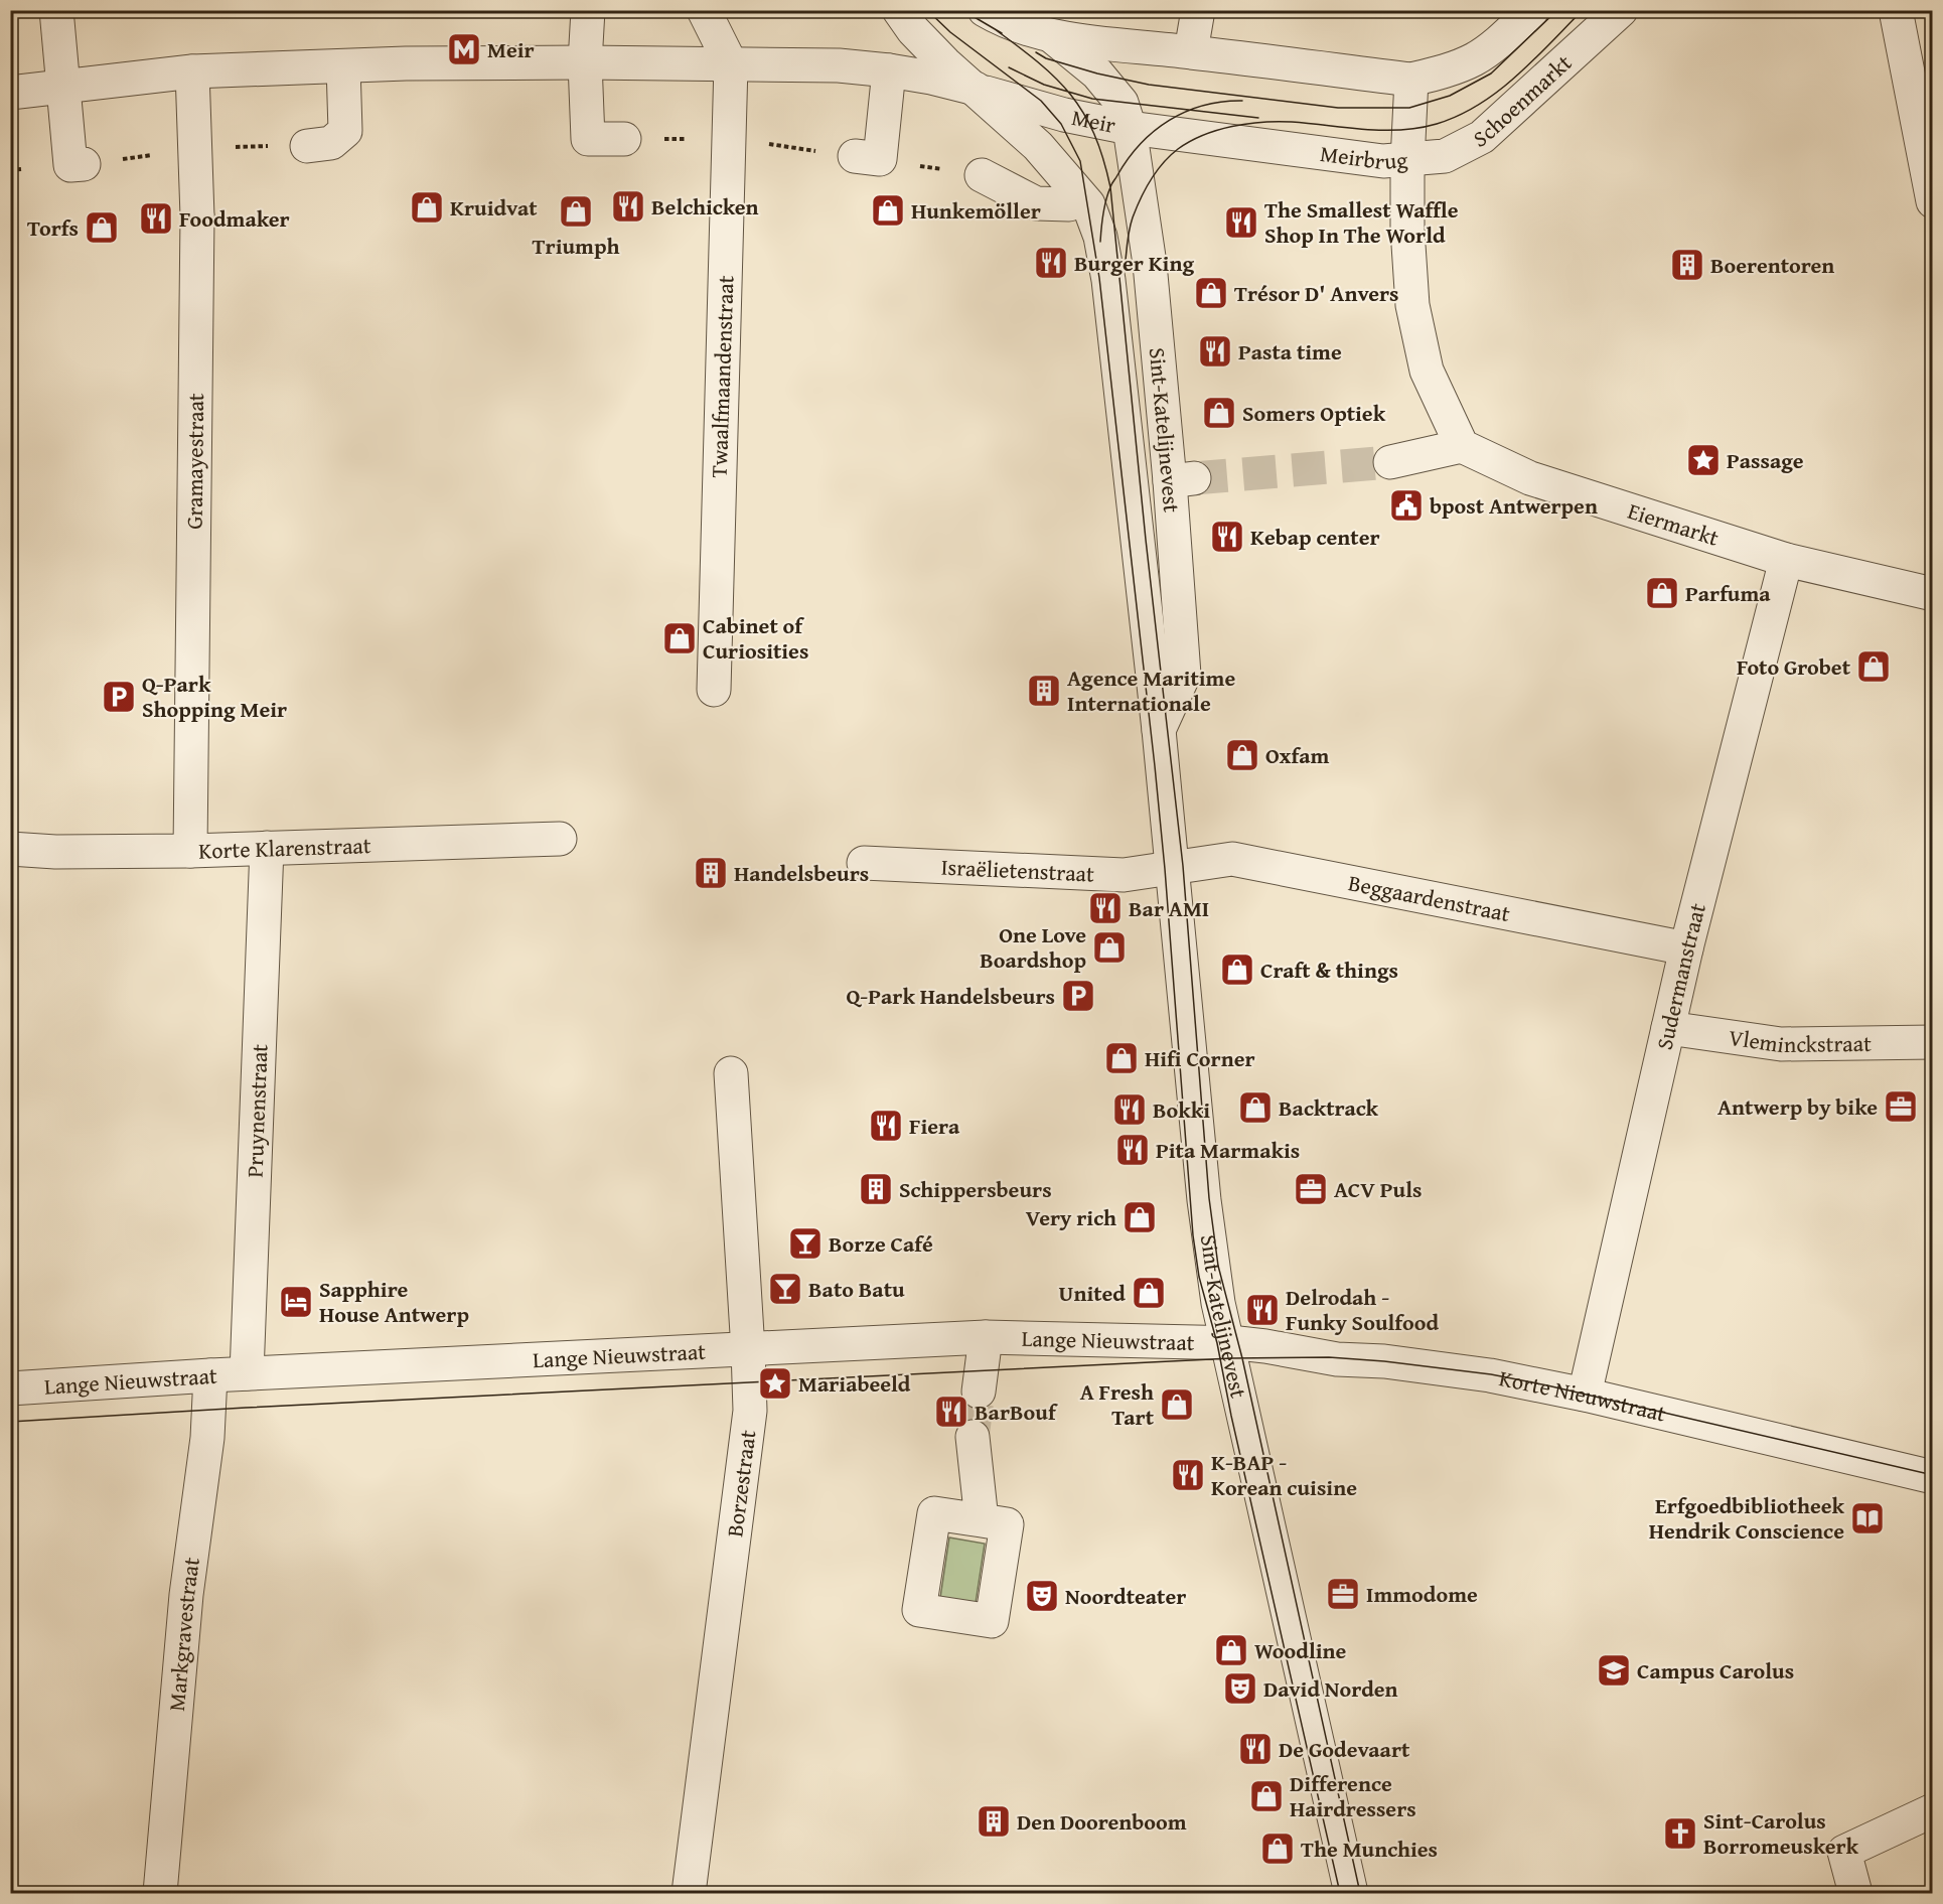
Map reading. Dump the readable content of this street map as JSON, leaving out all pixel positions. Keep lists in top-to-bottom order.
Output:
{
  "streets": {
    "street": [
      "Schoenmarkt",
      "Meir",
      "Meirbrug",
      "Twaalfmaandenstraat",
      "Sint-Katelijnevest",
      "Gramayestraat",
      "Eiermarkt",
      "Korte Klarenstraat",
      "Israëlietenstraat",
      "Beggaardenstraat",
      "Sudermanstraat",
      "Vleminckstraat",
      "Pruynenstraat",
      "Lange Nieuwstraat",
      "Korte Nieuwstraat",
      "Borzestraat",
      "Markgravestraat"
    ]
  },
  "crossings": [
    ["Schoenmarkt", "Meirbrug"],
    ["Meir", "Meirbrug"],
    ["Meir", "Twaalfmaandenstraat"],
    ["Meir", "Sint-Katelijnevest"],
    ["Meir", "Gramayestraat"],
    ["Meirbrug", "Sint-Katelijnevest"],
    ["Sint-Katelijnevest", "Israëlietenstraat"],
    ["Sint-Katelijnevest", "Beggaardenstraat"],
    ["Sint-Katelijnevest", "Lange Nieuwstraat"],
    ["Sint-Katelijnevest", "Korte Nieuwstraat"],
    ["Gramayestraat", "Korte Klarenstraat"],
    ["Eiermarkt", "Sudermanstraat"],
    ["Korte Klarenstraat", "Pruynenstraat"],
    ["Israëlietenstraat", "Beggaardenstraat"],
    ["Beggaardenstraat", "Sudermanstraat"],
    ["Sudermanstraat", "Vleminckstraat"],
    ["Sudermanstraat", "Korte Nieuwstraat"],
    ["Pruynenstraat", "Lange Nieuwstraat"],
    ["Lange Nieuwstraat", "Korte Nieuwstraat"],
    ["Lange Nieuwstraat", "Borzestraat"],
    ["Lange Nieuwstraat", "Markgravestraat"]
  ],
  "places": {
    "metro station": ["Meir"],
    "restaurant": [
      "Belchicken",
      "Foodmaker",
      "The Smallest Waffle Shop In The World",
      "Burger King",
      "Pasta time",
      "Kebap center",
      "Bar AMI",
      "Bokki",
      "Fiera",
      "Pita Marmakis",
      "Delrodah - Funky Soulfood",
      "BarBouf",
      "K-BAP - Korean cuisine",
      "De Godevaart"
    ],
    "shop": [
      "Kruidvat",
      "Hunkemöller",
      "Triumph",
      "Torfs",
      "Trésor D' Anvers",
      "Somers Optiek",
      "Parfuma",
      "Cabinet of Curiosities",
      "Foto Grobet",
      "Oxfam",
      "One Love Boardshop",
      "Craft & things",
      "Hifi Corner",
      "Backtrack",
      "Very rich",
      "United",
      "A Fresh Tart",
      "Woodline",
      "Difference Hairdressers",
      "The Munchies"
    ],
    "building": [
      "Boerentoren",
      "Agence Maritime Internationale",
      "Handelsbeurs",
      "Schippersbeurs",
      "Den Doorenboom"
    ],
    "place": ["Passage", "Mariabeeld"],
    "public building": ["bpost Antwerpen"],
    "parking": ["Q-Park Shopping Meir", "Q-Park Handelsbeurs"],
    "office": ["Antwerp by bike", "ACV Puls", "Immodome"],
    "bar": ["Borze Café", "Bato Batu"],
    "hotel": ["Sapphire House Antwerp"],
    "library": ["Erfgoedbibliotheek Hendrik Conscience"],
    "theatre": ["Noordteater", "David Norden"],
    "school or university": ["Campus Carolus"],
    "church": ["Sint-Carolus Borromeuskerk"]
  }
}
